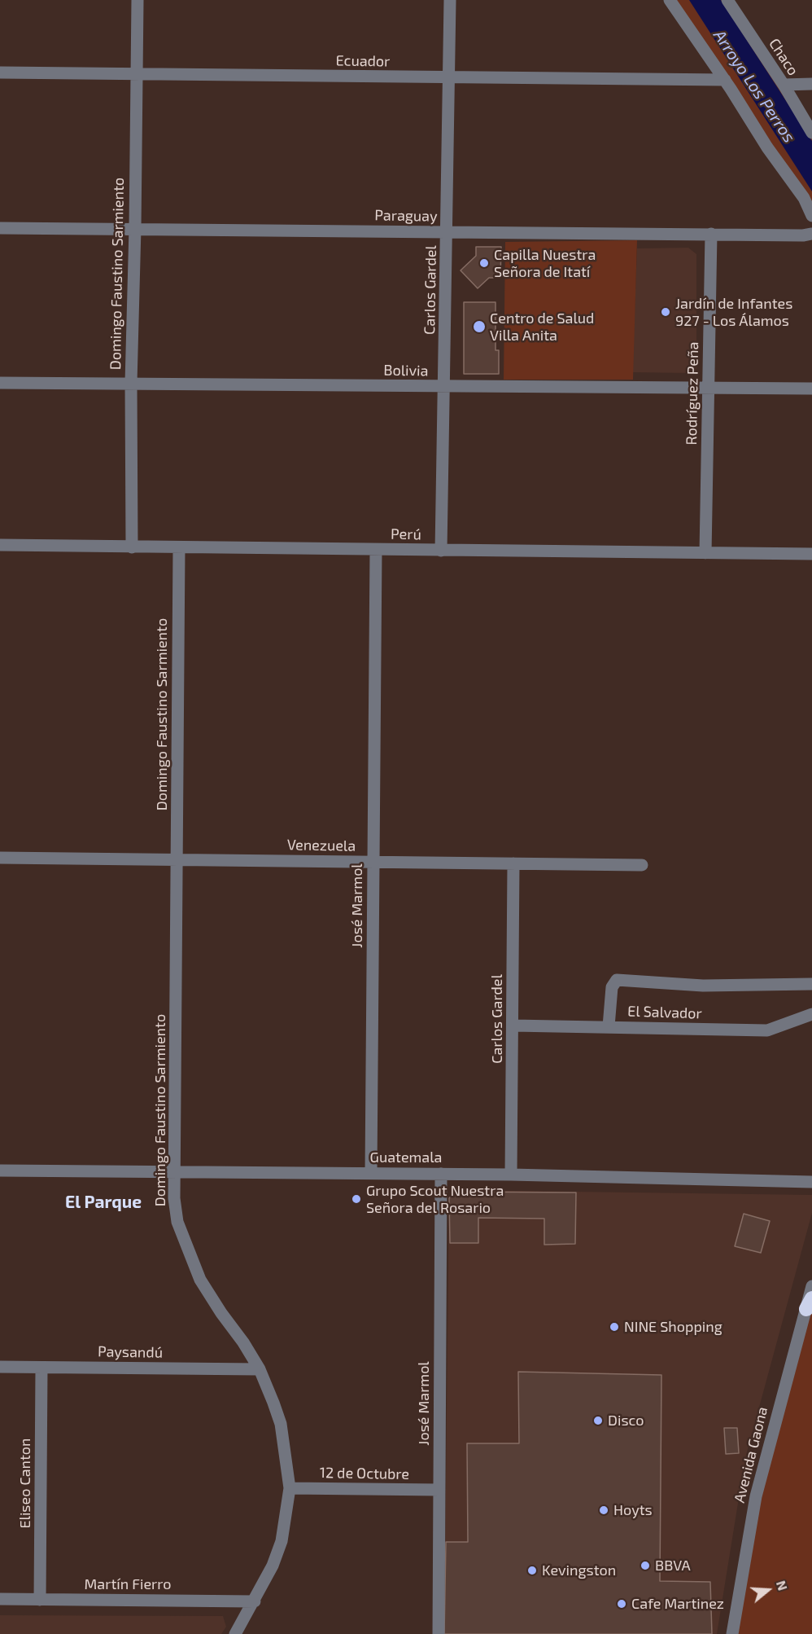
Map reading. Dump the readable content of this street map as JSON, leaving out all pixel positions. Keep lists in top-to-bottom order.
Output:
{
  "streets": {
    "street": [
      "Chaco",
      "Ecuador",
      "Paraguay",
      "Domingo Faustino Sarmiento",
      "Carlos Gardel",
      "Bolivia",
      "Rodríguez Peña",
      "Perú",
      "Venezuela",
      "José Marmol",
      "El Salvador",
      "Guatemala",
      "Paysandú",
      "Avenida Gaona",
      "12 de Octubre",
      "Eliseo Canton",
      "Martín Fierro"
    ]
  },
  "crossings": [
    ["Ecuador", "Domingo Faustino Sarmiento"],
    ["Ecuador", "Carlos Gardel"],
    ["Paraguay", "Domingo Faustino Sarmiento"],
    ["Paraguay", "Carlos Gardel"],
    ["Paraguay", "Rodríguez Peña"],
    ["Domingo Faustino Sarmiento", "Bolivia"],
    ["Domingo Faustino Sarmiento", "Perú"],
    ["Domingo Faustino Sarmiento", "Venezuela"],
    ["Domingo Faustino Sarmiento", "Guatemala"],
    ["Domingo Faustino Sarmiento", "Paysandú"],
    ["Domingo Faustino Sarmiento", "12 de Octubre"],
    ["Domingo Faustino Sarmiento", "Martín Fierro"],
    ["Carlos Gardel", "Bolivia"],
    ["Carlos Gardel", "Perú"],
    ["Carlos Gardel", "Venezuela"],
    ["Carlos Gardel", "El Salvador"],
    ["Carlos Gardel", "Guatemala"],
    ["Bolivia", "Rodríguez Peña"],
    ["Rodríguez Peña", "Perú"],
    ["Perú", "José Marmol"],
    ["Venezuela", "José Marmol"],
    ["José Marmol", "Guatemala"],
    ["José Marmol", "12 de Octubre"],
    ["Paysandú", "Eliseo Canton"],
    ["Eliseo Canton", "Martín Fierro"]
  ],
  "districts": ["El Parque"],
  "water": ["Arroyo Los Perros"],
  "places": [
    "Capilla Nuestra Señora de Itatí",
    "Jardín de Infantes 927 - Los Álamos",
    "Centro de Salud Villa Anita",
    "Grupo Scout Nuestra Señora del Rosario",
    "NINE Shopping",
    "Disco",
    "Hoyts",
    "BBVA",
    "Kevingston",
    "Cafe Martinez"
  ],
  "north": "right"
}
